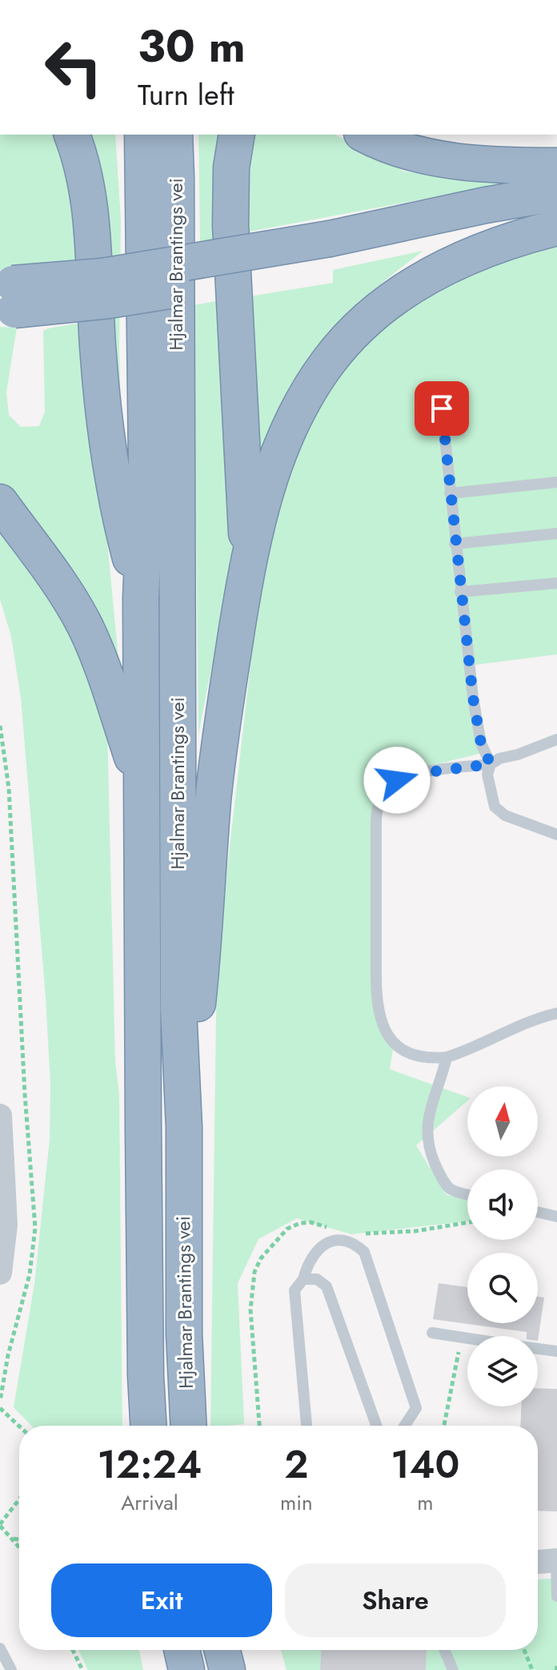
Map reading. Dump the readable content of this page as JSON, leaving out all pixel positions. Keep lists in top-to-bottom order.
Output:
{
  "streets": {
    "highway": ["Hjalmar Brantings vei"]
  },
  "north": "top",
  "page": {
    "turn": ["30 m", "Turn left"],
    "eta": [
      "12:24",
      "Arrival",
      "2",
      "min",
      "140",
      "m"
    ],
    "buttons": ["Exit", "Share"]
  }
}
